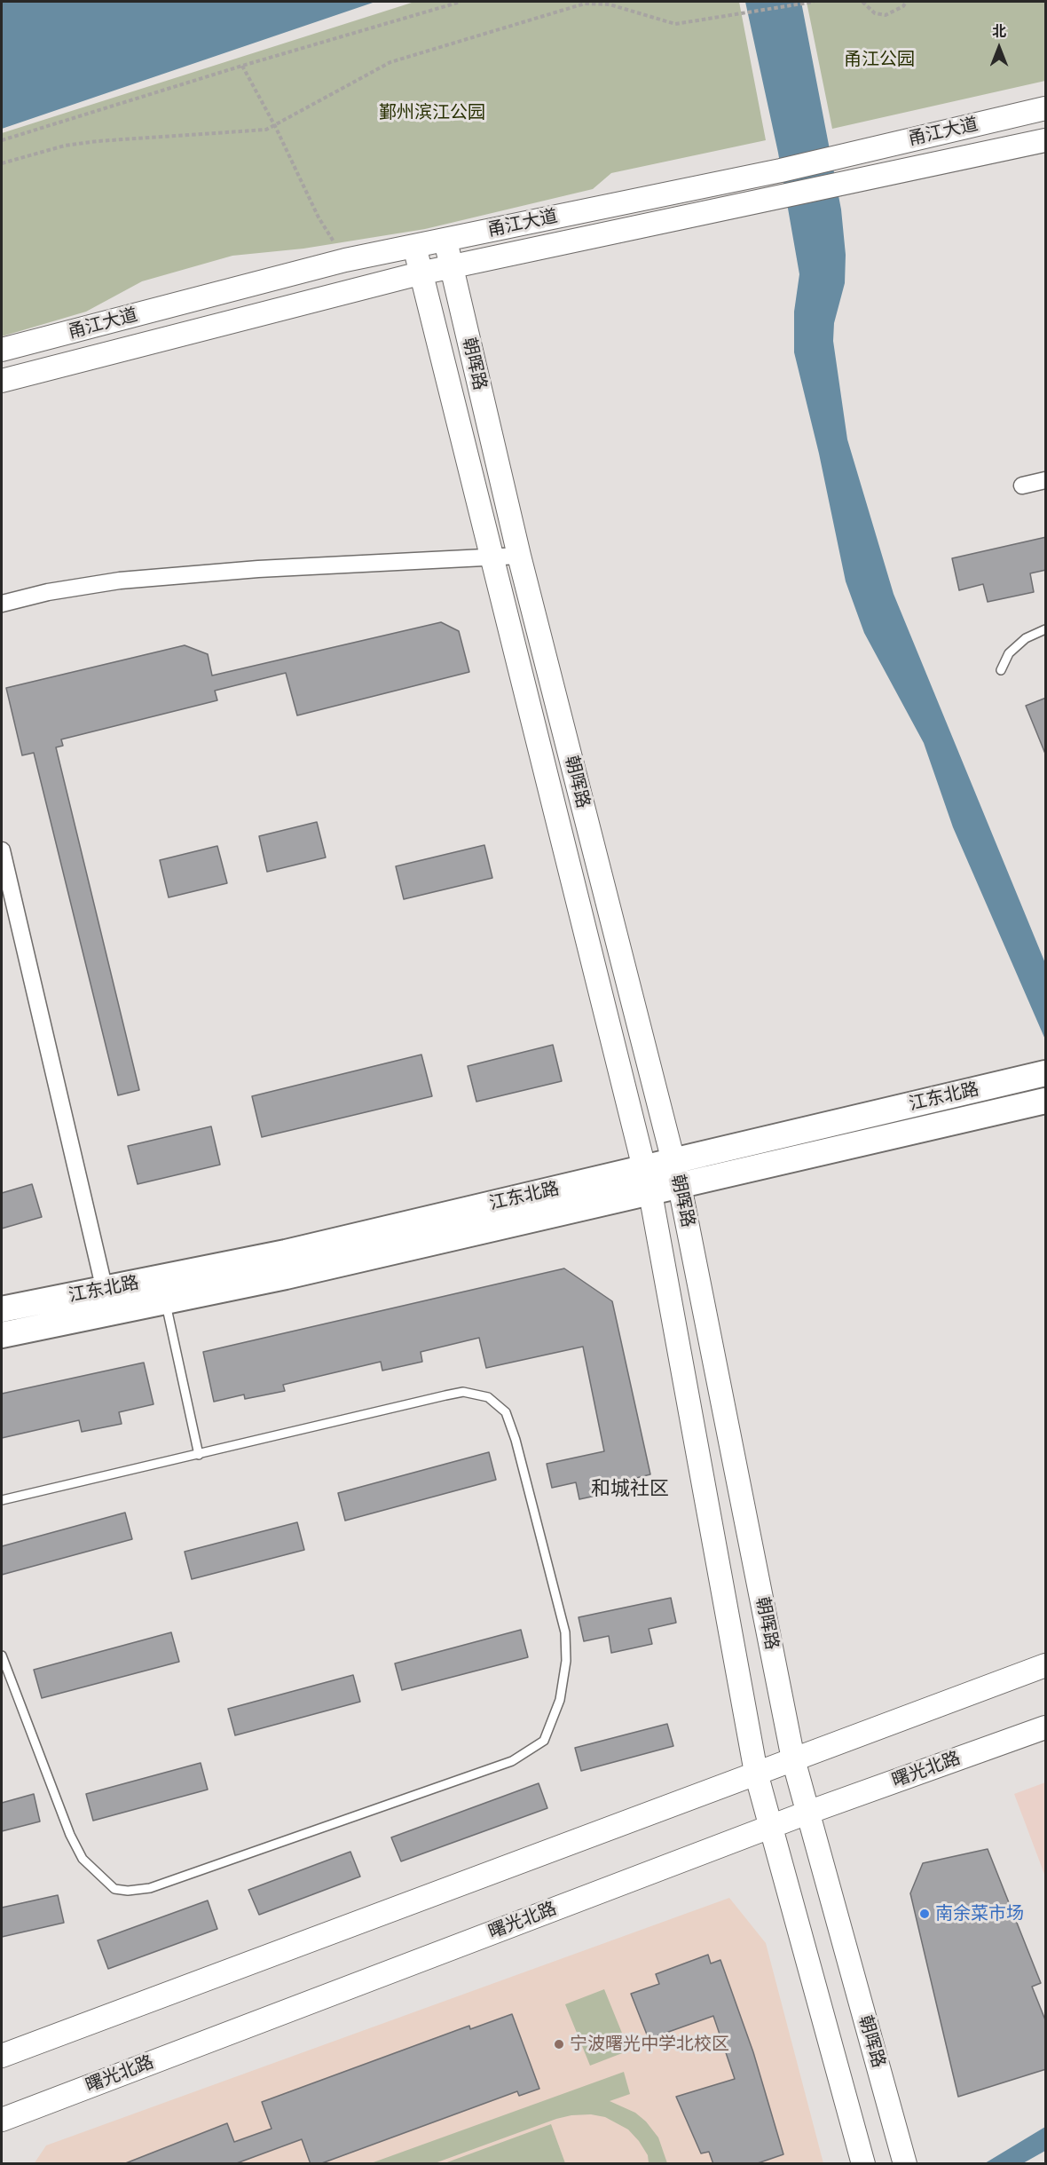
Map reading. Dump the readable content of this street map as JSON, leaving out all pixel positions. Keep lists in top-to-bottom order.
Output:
{
  "streets": {
    "main road": [
      "甬江大道",
      "朝晖路",
      "江东北路",
      "曙光北路"
    ]
  },
  "crossings": [
    ["甬江大道", "朝晖路"],
    ["朝晖路", "江东北路"],
    ["朝晖路", "曙光北路"]
  ],
  "districts": ["和城社区"],
  "parks": ["甬江公园", "鄞州滨江公园"],
  "places": ["南余菜市场", "宁波曙光中学北校区"],
  "north": "top"
}
